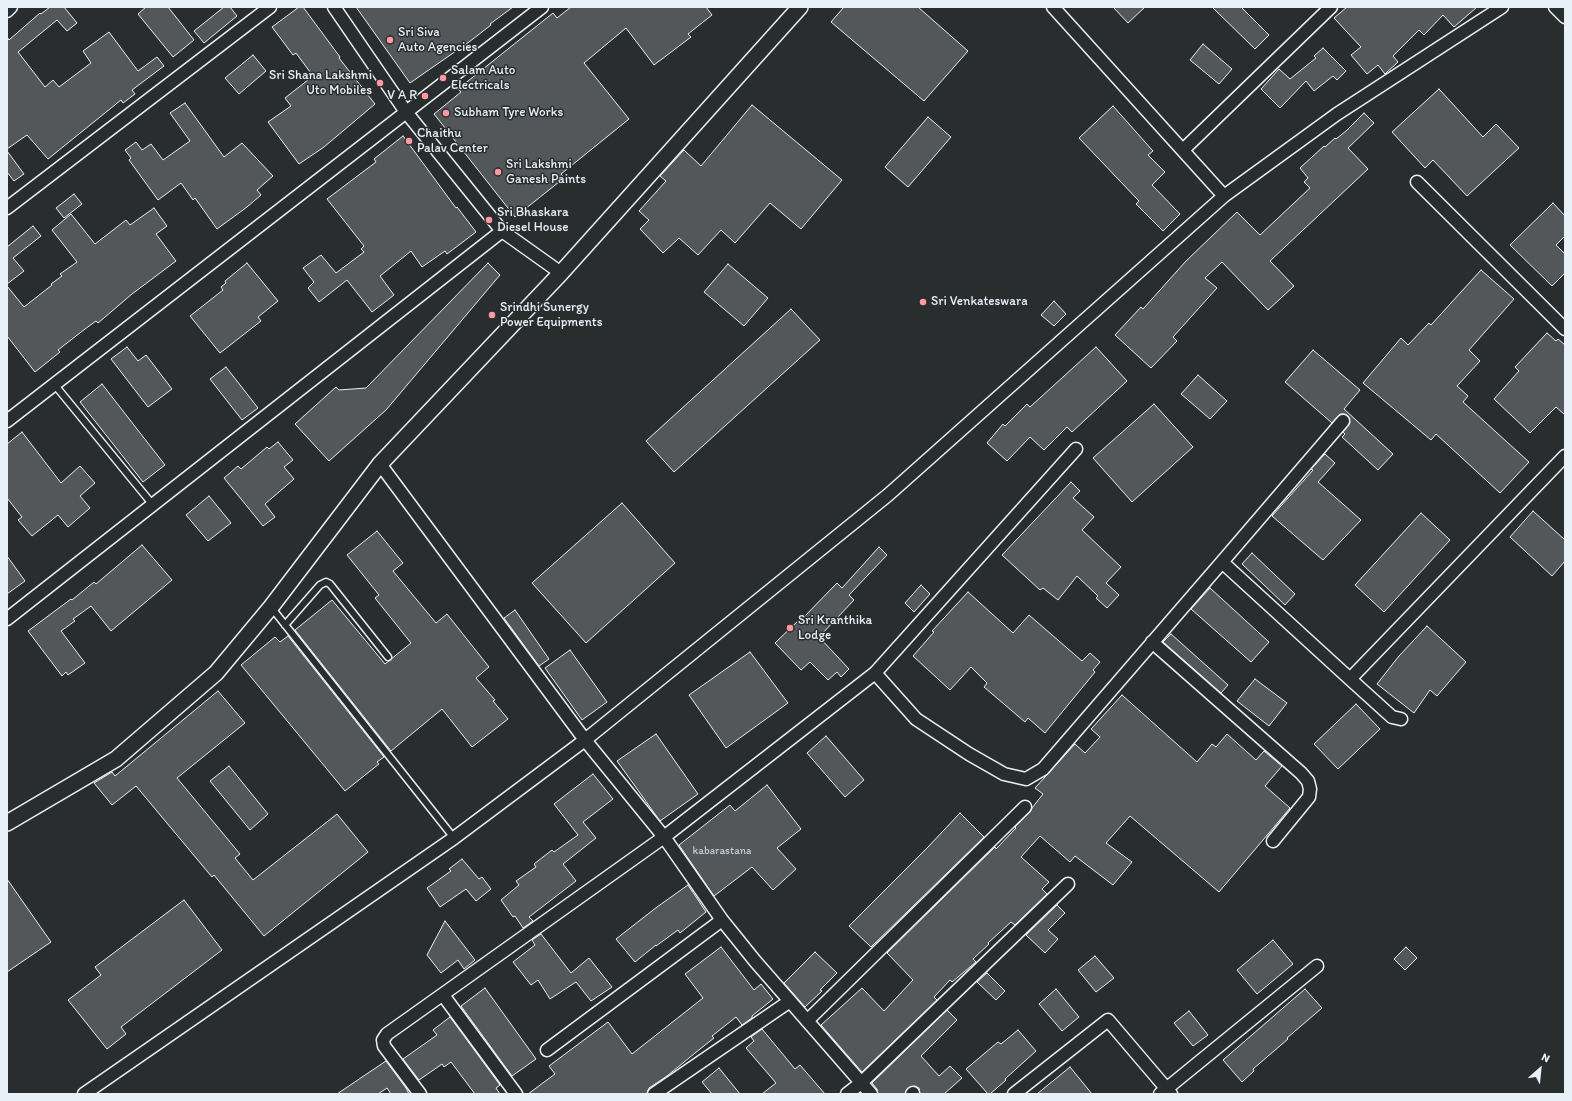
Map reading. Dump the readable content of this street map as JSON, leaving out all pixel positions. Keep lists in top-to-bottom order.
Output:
{
  "places": [
    "Sri Siva Auto Agencies",
    "Salam Auto Electricals",
    "Sri Shana Lakshmi Uto Mobiles",
    "V A R",
    "Subham Tyre Works",
    "Chaithu Palav Center",
    "Sri Lakshmi Ganesh Paints",
    "Sri Bhaskara Diesel House",
    "Sri Venkateswara",
    "Srindhi Sunergy Power Equipments",
    "Sri Kranthika Lodge"
  ],
  "house_numbers": ["kabarastana"],
  "north": "top right"
}
